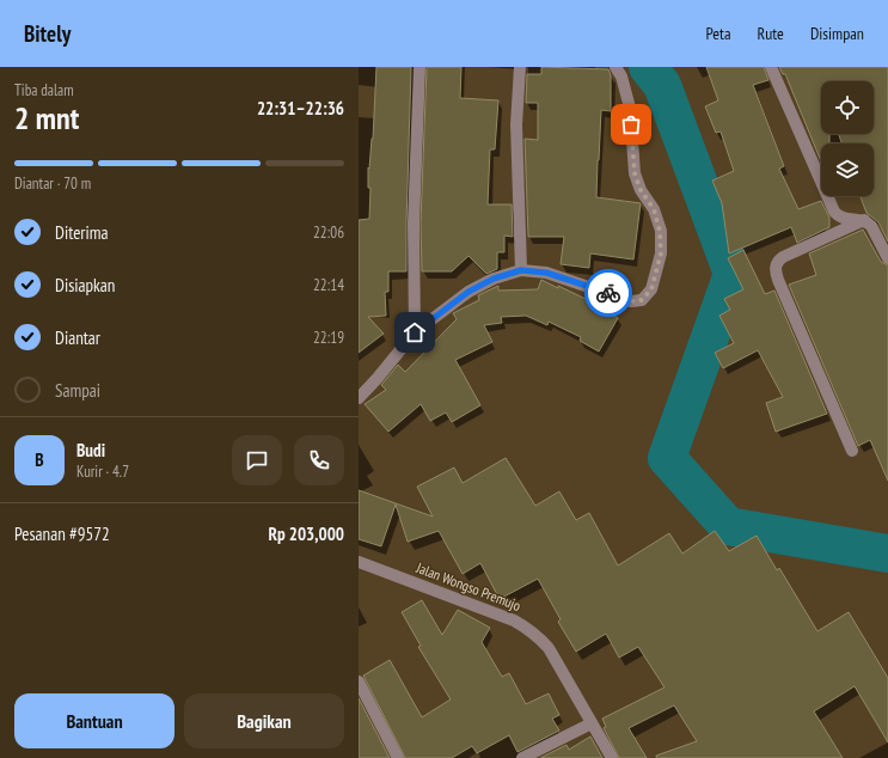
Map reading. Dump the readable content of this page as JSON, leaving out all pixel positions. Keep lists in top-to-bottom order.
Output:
{
  "streets": {
    "street": ["Jalan Wongso Premujo"]
  },
  "page": {
    "header": "Bitely",
    "nav": ["Peta", "Rute", "Disimpan"],
    "heading": ["2 mnt", "Tiba dalam", "22:31–22:36"],
    "panel": [
      "Budi",
      "Kurir · 4.7",
      "Pesanan #9572",
      "Rp 203,000"
    ],
    "bar": "Diantar · 70 m",
    "list": [
      ["Diterima", "22:06"],
      ["Disiapkan", "22:14"],
      ["Diantar", "22:19"],
      "Sampai"
    ],
    "round": "B",
    "buttons": ["Bantuan", "Bagikan"]
  }
}
